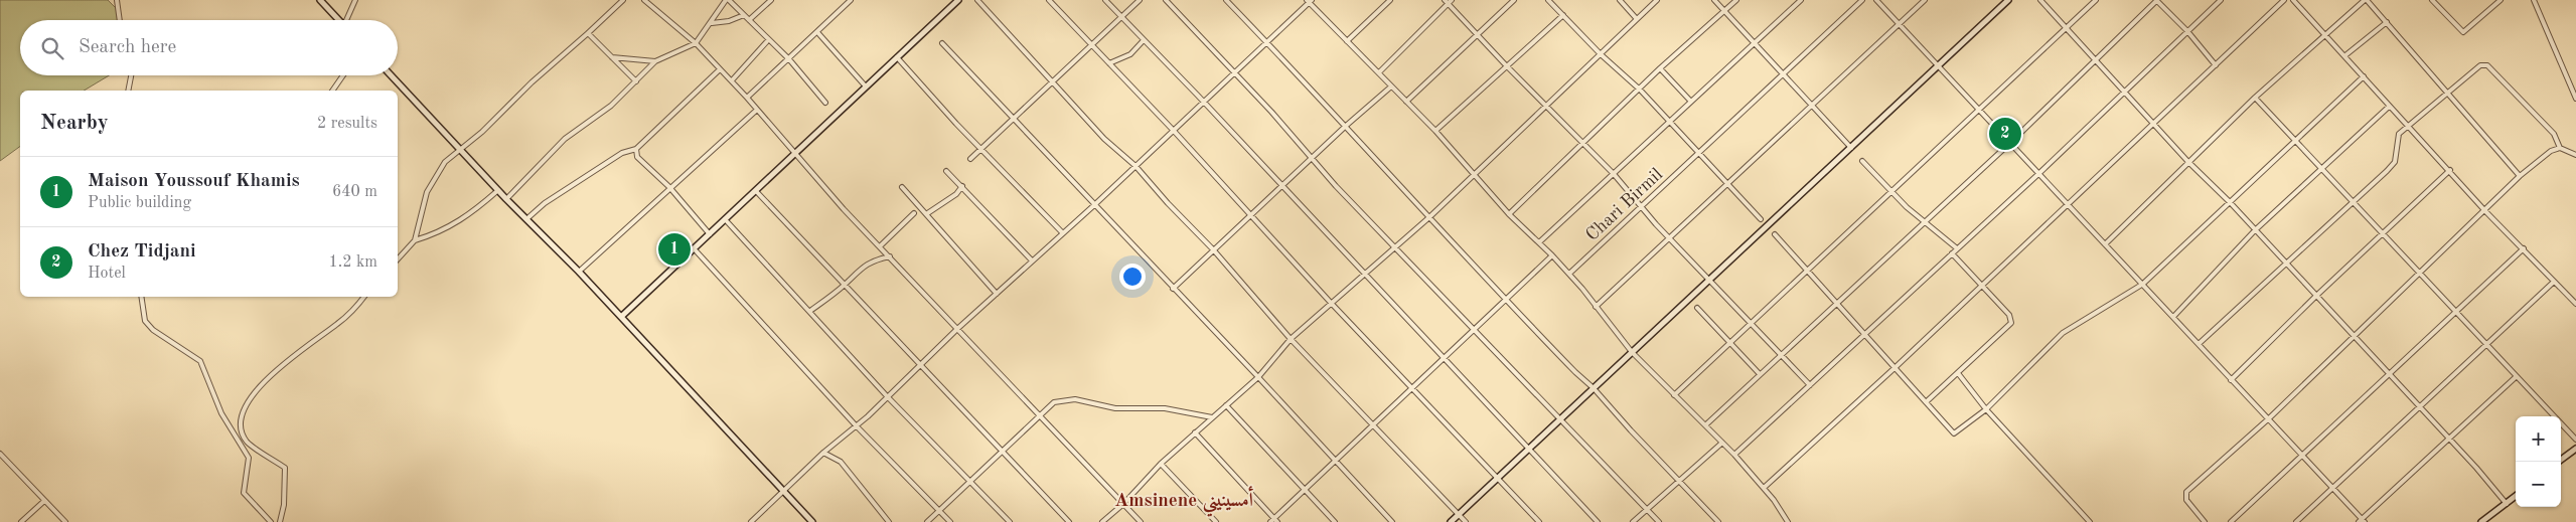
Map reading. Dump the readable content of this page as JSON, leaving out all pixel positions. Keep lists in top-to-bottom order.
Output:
{
  "streets": {
    "street": ["Chari Birmil"]
  },
  "districts": ["Amsinene أمسينيني"],
  "page": {
    "search": "Search here",
    "heading": ["Nearby", "2 results"],
    "pins": ["2", "1"],
    "list": [
      {
        "mark": "1",
        "name": "Maison Youssouf Khamis",
        "note": "Public building",
        "value": "640 m"
      },
      {
        "mark": "2",
        "name": "Chez Tidjani",
        "note": "Hotel",
        "value": "1.2 km"
      }
    ],
    "map_buttons": ["+", "−"]
  }
}
